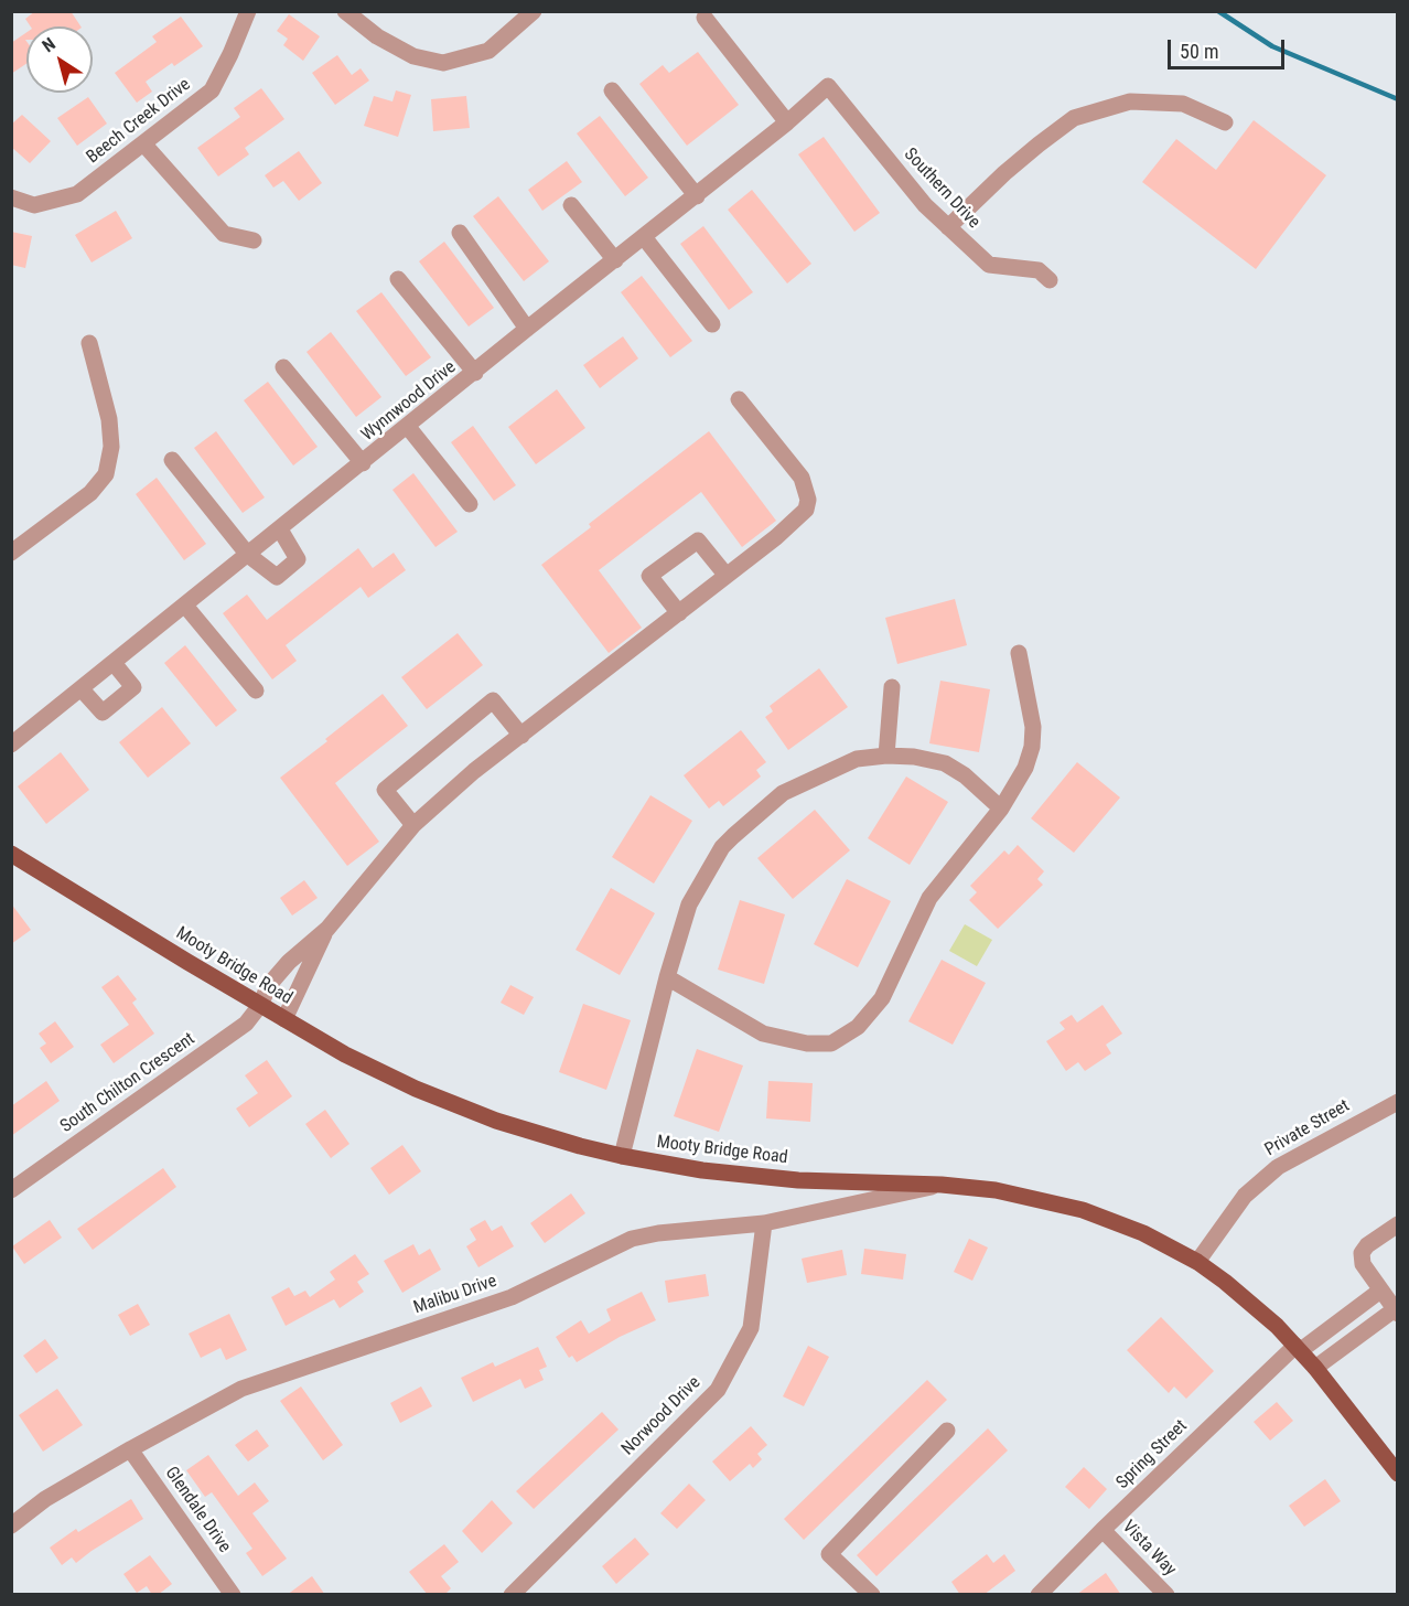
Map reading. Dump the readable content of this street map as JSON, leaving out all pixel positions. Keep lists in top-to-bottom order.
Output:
{
  "streets": {
    "main road": ["Mooty Bridge Road"],
    "street": [
      "Beech Creek Drive",
      "Southern Drive",
      "Wynnwood Drive",
      "South Chilton Crescent",
      "Private Street",
      "Malibu Drive",
      "Norwood Drive",
      "Spring Street",
      "Glendale Drive",
      "Vista Way"
    ]
  },
  "crossings": [
    ["Southern Drive", "Wynnwood Drive"],
    ["Mooty Bridge Road", "South Chilton Crescent"],
    ["Mooty Bridge Road", "Private Street"],
    ["Mooty Bridge Road", "Malibu Drive"],
    ["Mooty Bridge Road", "Spring Street"],
    ["Malibu Drive", "Norwood Drive"],
    ["Malibu Drive", "Glendale Drive"],
    ["Spring Street", "Vista Way"]
  ],
  "scale_bar": "50 m",
  "north": "top left"
}
